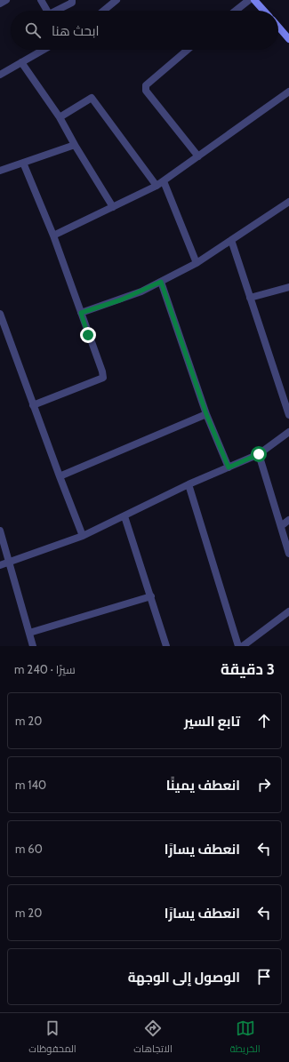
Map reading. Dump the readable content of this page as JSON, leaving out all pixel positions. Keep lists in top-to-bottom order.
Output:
{
  "page": {
    "search": "ابحث هنا",
    "heading": ["3 دقيقة", "سيرًا · 240 m"],
    "list": [
      ["تابع السير", "20 m"],
      ["انعطف يمينًا", "140 m"],
      ["انعطف يسارًا", "60 m"],
      ["انعطف يسارًا", "20 m"],
      "الوصول إلى الوجهة"
    ],
    "nav": ["الخريطة", "الاتجاهات", "المحفوظات"]
  }
}
